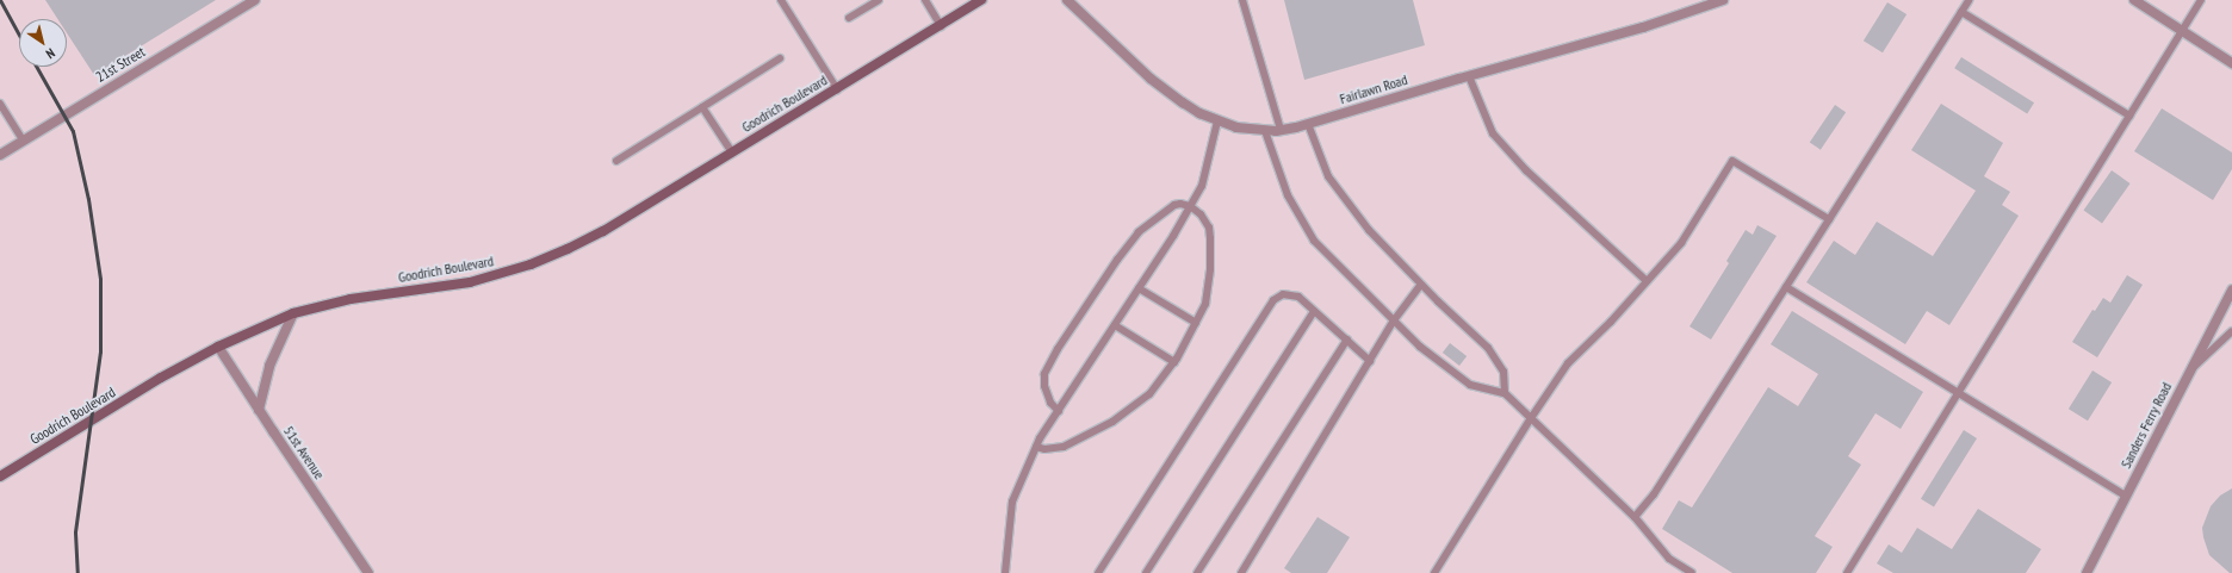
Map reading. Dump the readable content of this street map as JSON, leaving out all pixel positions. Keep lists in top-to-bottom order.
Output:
{
  "streets": {
    "street": [
      "21st Street",
      "Fairlawn Road",
      "Goodrich Boulevard",
      "Sanders Ferry Road",
      "51st Avenue"
    ]
  },
  "crossings": [
    ["Goodrich Boulevard", "51st Avenue"]
  ],
  "north": "bottom right"
}
